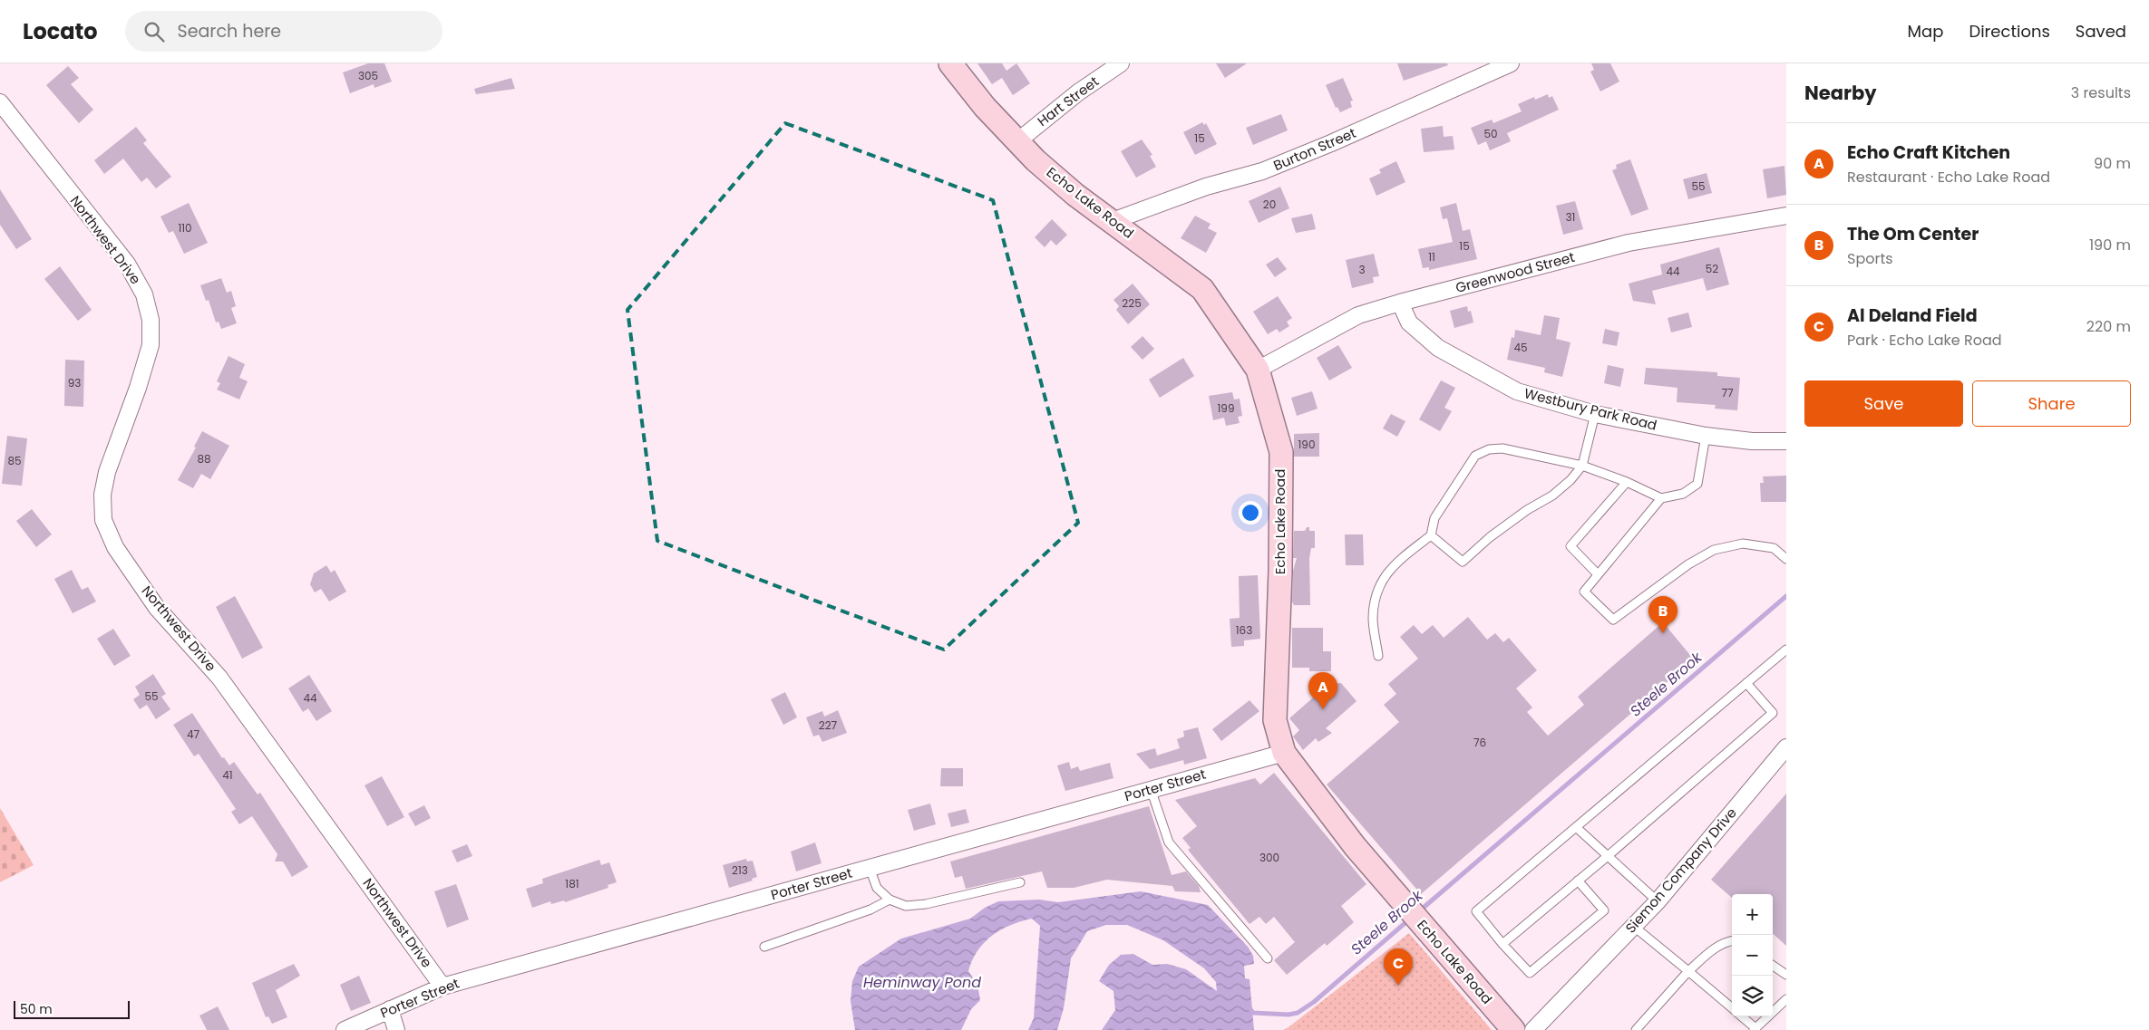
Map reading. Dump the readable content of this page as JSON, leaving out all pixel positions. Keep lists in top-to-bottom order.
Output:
{
  "streets": {
    "main road": ["Echo Lake Road"],
    "street": [
      "Hart Street",
      "Burton Street",
      "Northwest Drive",
      "Greenwood Street",
      "Westbury Park Road",
      "Porter Street",
      "Siemon Company Drive"
    ]
  },
  "crossings": [
    ["Hart Street", "Echo Lake Road"],
    ["Burton Street", "Echo Lake Road"],
    ["Echo Lake Road", "Greenwood Street"],
    ["Echo Lake Road", "Porter Street"],
    ["Northwest Drive", "Porter Street"],
    ["Greenwood Street", "Westbury Park Road"]
  ],
  "water": ["Steele Brook", "Heminway Pond"],
  "house_numbers": [
    "305",
    "50",
    "15",
    "55",
    "20",
    "31",
    "110",
    "15",
    "11",
    "52",
    "3",
    "44",
    "225",
    "45",
    "93",
    "77",
    "199",
    "190",
    "88",
    "85",
    "163",
    "55",
    "44",
    "227",
    "47",
    "76",
    "41",
    "300",
    "213",
    "181"
  ],
  "scale_bar": "50 m",
  "page": {
    "header": "Locato",
    "search": "Search here",
    "nav": ["Map", "Directions", "Saved"],
    "heading": ["Nearby", "3 results"],
    "list": [
      {
        "mark": "A",
        "name": "Echo Craft Kitchen",
        "note": "Restaurant · Echo Lake Road",
        "value": "90 m"
      },
      {
        "mark": "B",
        "name": "The Om Center",
        "note": "Sports",
        "value": "190 m"
      },
      {
        "mark": "C",
        "name": "Al Deland Field",
        "note": "Park · Echo Lake Road",
        "value": "220 m"
      }
    ],
    "buttons": ["Save", "Share"],
    "pins": ["B", "A", "C"],
    "map_buttons": ["+", "−"],
    "scale": "50 m"
  }
}
